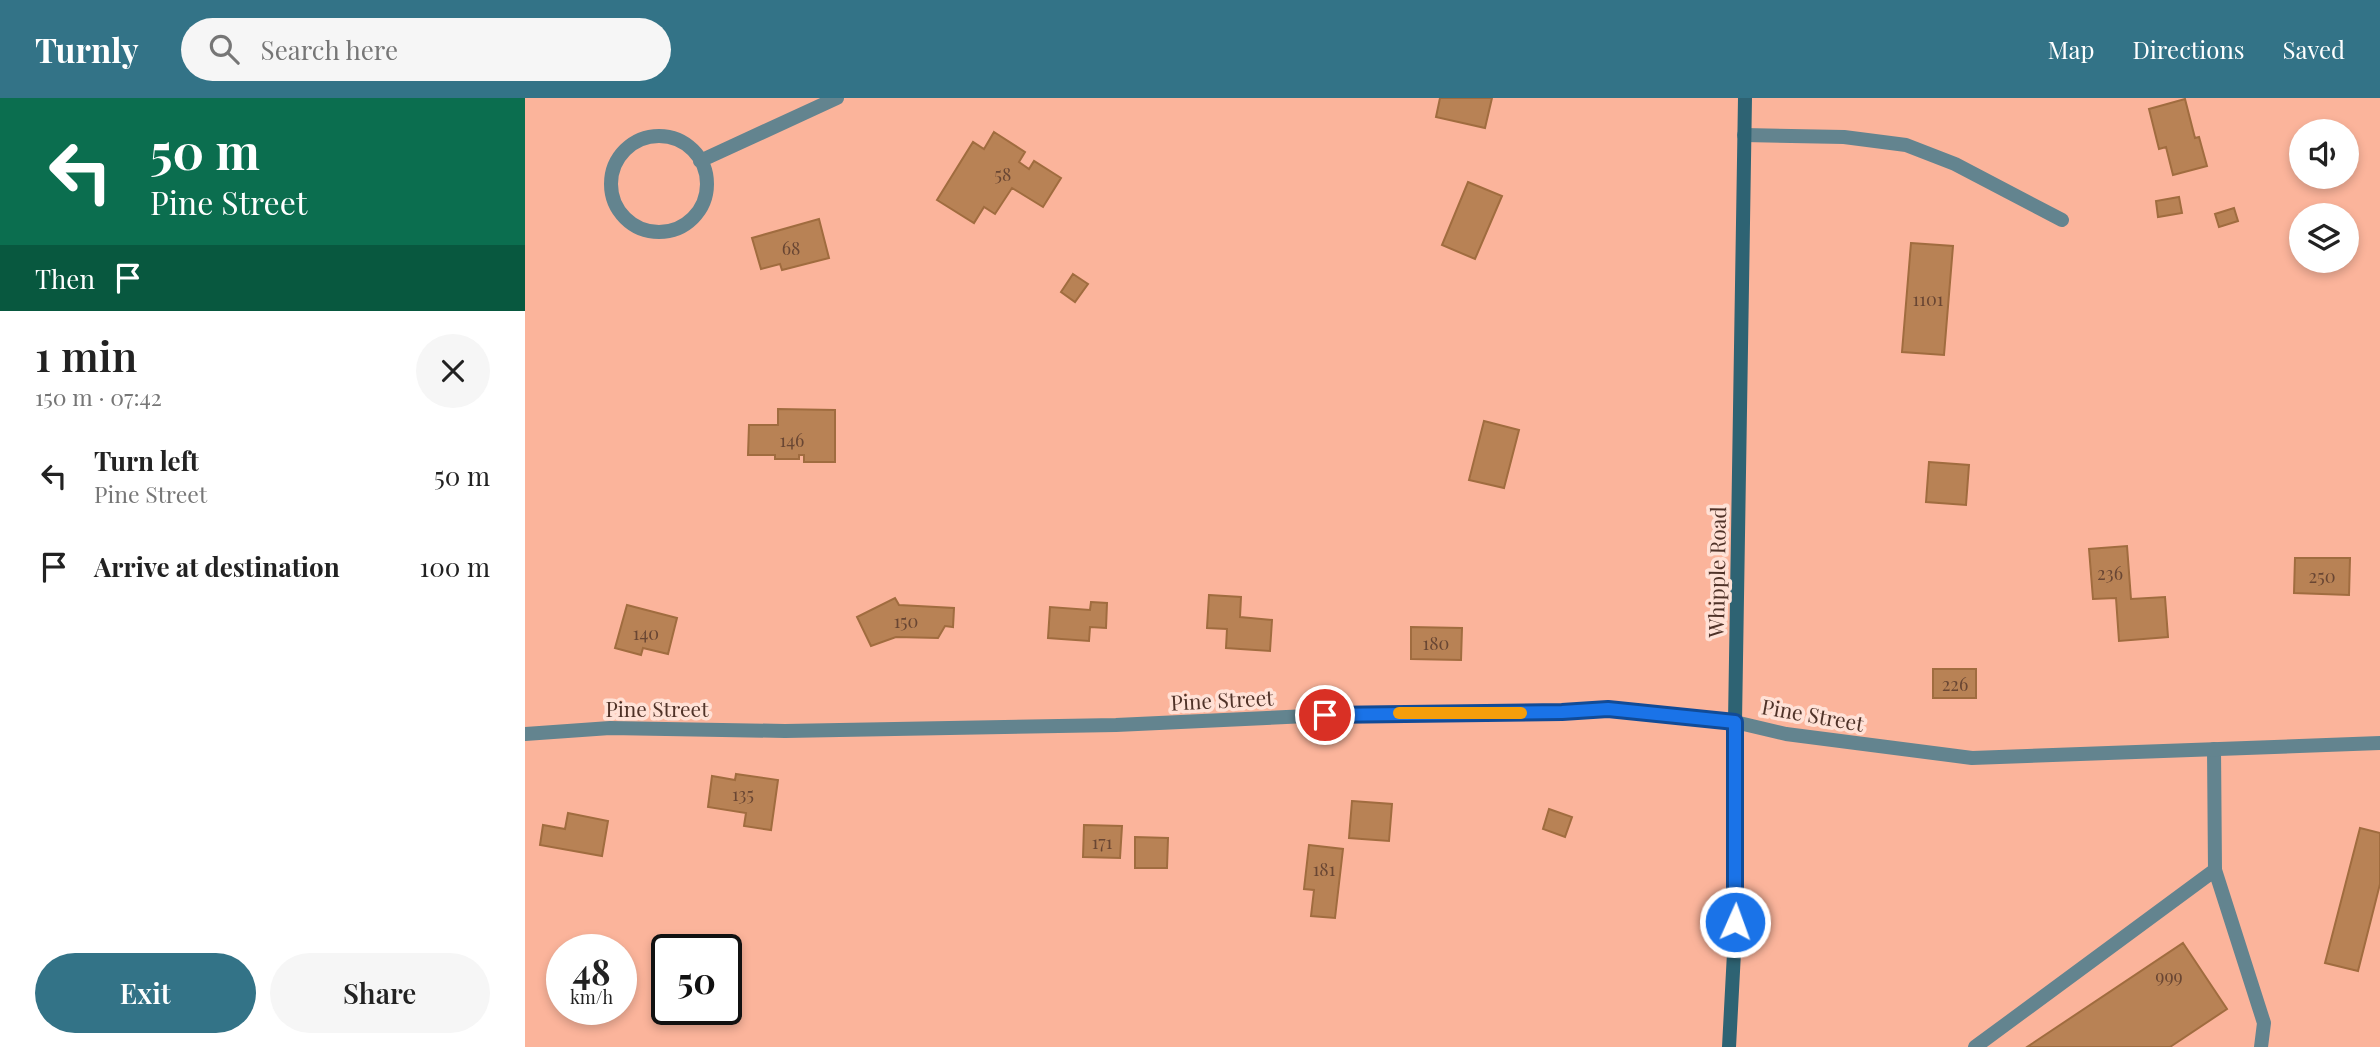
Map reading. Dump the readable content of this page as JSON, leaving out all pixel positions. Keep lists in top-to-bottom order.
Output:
{
  "streets": {
    "main road": ["Whipple Road"],
    "street": ["Pine Street"]
  },
  "crossings": [
    ["Whipple Road", "Pine Street"]
  ],
  "house_numbers": [
    "58",
    "68",
    "1101",
    "146",
    "236",
    "250",
    "150",
    "140",
    "180",
    "226",
    "135",
    "171",
    "181",
    "999"
  ],
  "page": {
    "header": "Turnly",
    "search": "Search here",
    "nav": ["Map", "Directions", "Saved"],
    "turn": ["50 m", "Pine Street"],
    "then": "Then",
    "heading": ["1 min", "150 m · 07:42"],
    "list": [
      {
        "name": "Turn left",
        "note": "Pine Street",
        "value": "50 m"
      },
      {
        "name": "Arrive at destination",
        "value": "100 m"
      }
    ],
    "speed": "48 km/h",
    "limit": "50",
    "buttons": ["Exit", "Share"]
  }
}
